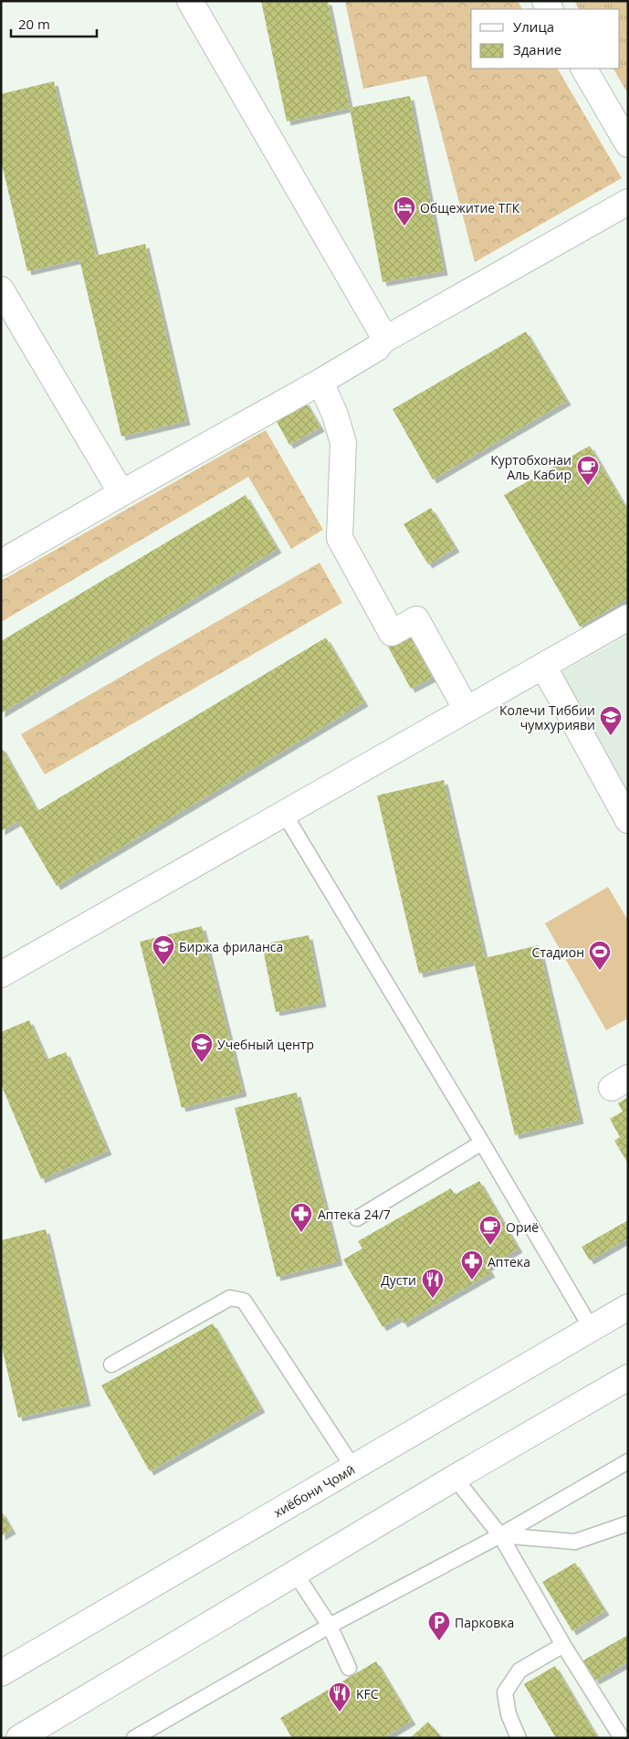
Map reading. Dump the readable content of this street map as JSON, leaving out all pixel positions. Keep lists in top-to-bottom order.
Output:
{
  "streets": {
    "main road": ["хиёбони Ҷомӣ"]
  },
  "places": {
    "hotel": ["Общежитие ТГК"],
    "cafe": ["Куртобхонаи Аль Кабир", "Ориё"],
    "school or university": ["Колечи Тиббии чумхурияви", "Биржа фриланса", "Учебный центр"],
    "sports": ["Стадион"],
    "pharmacy": ["Аптека 24/7", "Аптека"],
    "restaurant": ["Дусти", "KFC"],
    "parking": ["Парковка"]
  },
  "legend": ["Улица", "Здание"],
  "scale_bar": "20 m"
}
